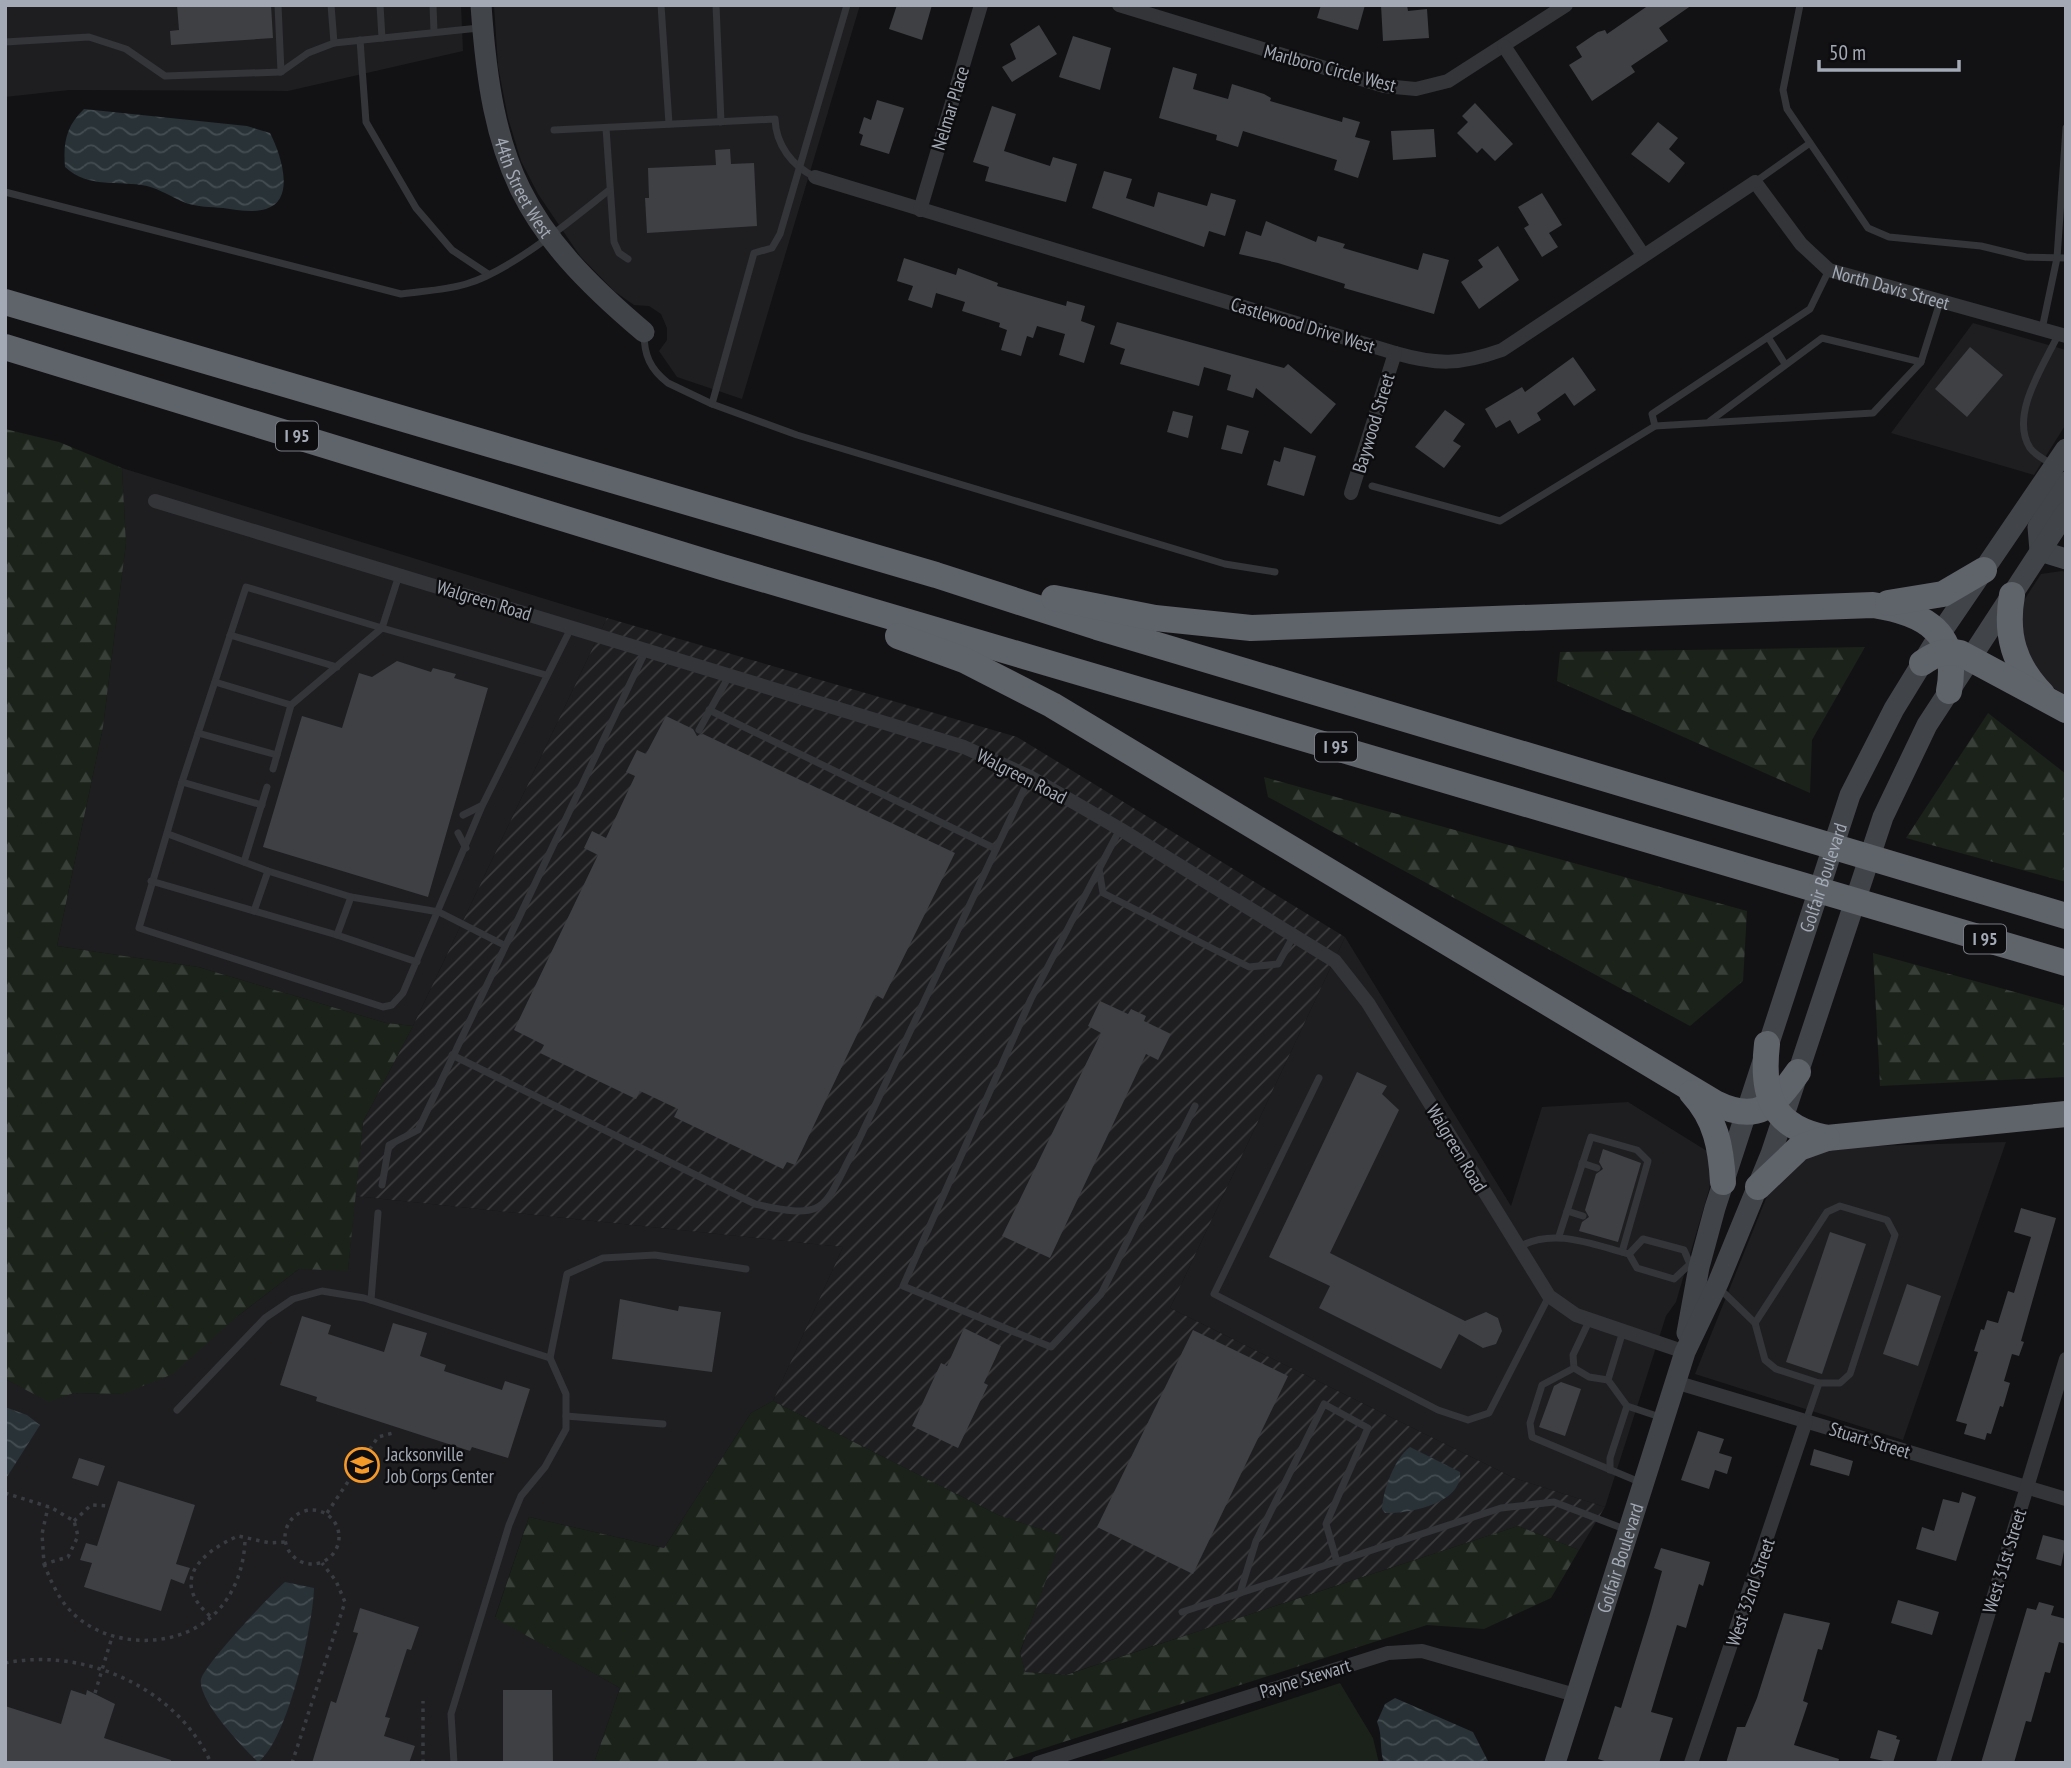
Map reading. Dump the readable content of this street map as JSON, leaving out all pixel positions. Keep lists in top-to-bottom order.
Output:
{
  "streets": {
    "highway": ["I 95"],
    "main road": ["44th Street West", "Golfair Boulevard"],
    "street": [
      "Marlboro Circle West",
      "Nelmar Place",
      "North Davis Street",
      "Castlewood Drive West",
      "Baywood Street",
      "Walgreen Road",
      "Stuart Street",
      "West 31st Street",
      "West 32nd Street",
      "Payne Stewart"
    ]
  },
  "crossings": [
    ["Nelmar Place", "Castlewood Drive West"],
    ["North Davis Street", "Castlewood Drive West"],
    ["Castlewood Drive West", "Baywood Street"],
    ["Walgreen Road", "Golfair Boulevard"],
    ["Golfair Boulevard", "Stuart Street"],
    ["Golfair Boulevard", "Payne Stewart"],
    ["Stuart Street", "West 31st Street"],
    ["Stuart Street", "West 32nd Street"]
  ],
  "places": {
    "school or university": ["Jacksonville Job Corps Center"]
  },
  "scale_bar": "50 m"
}
